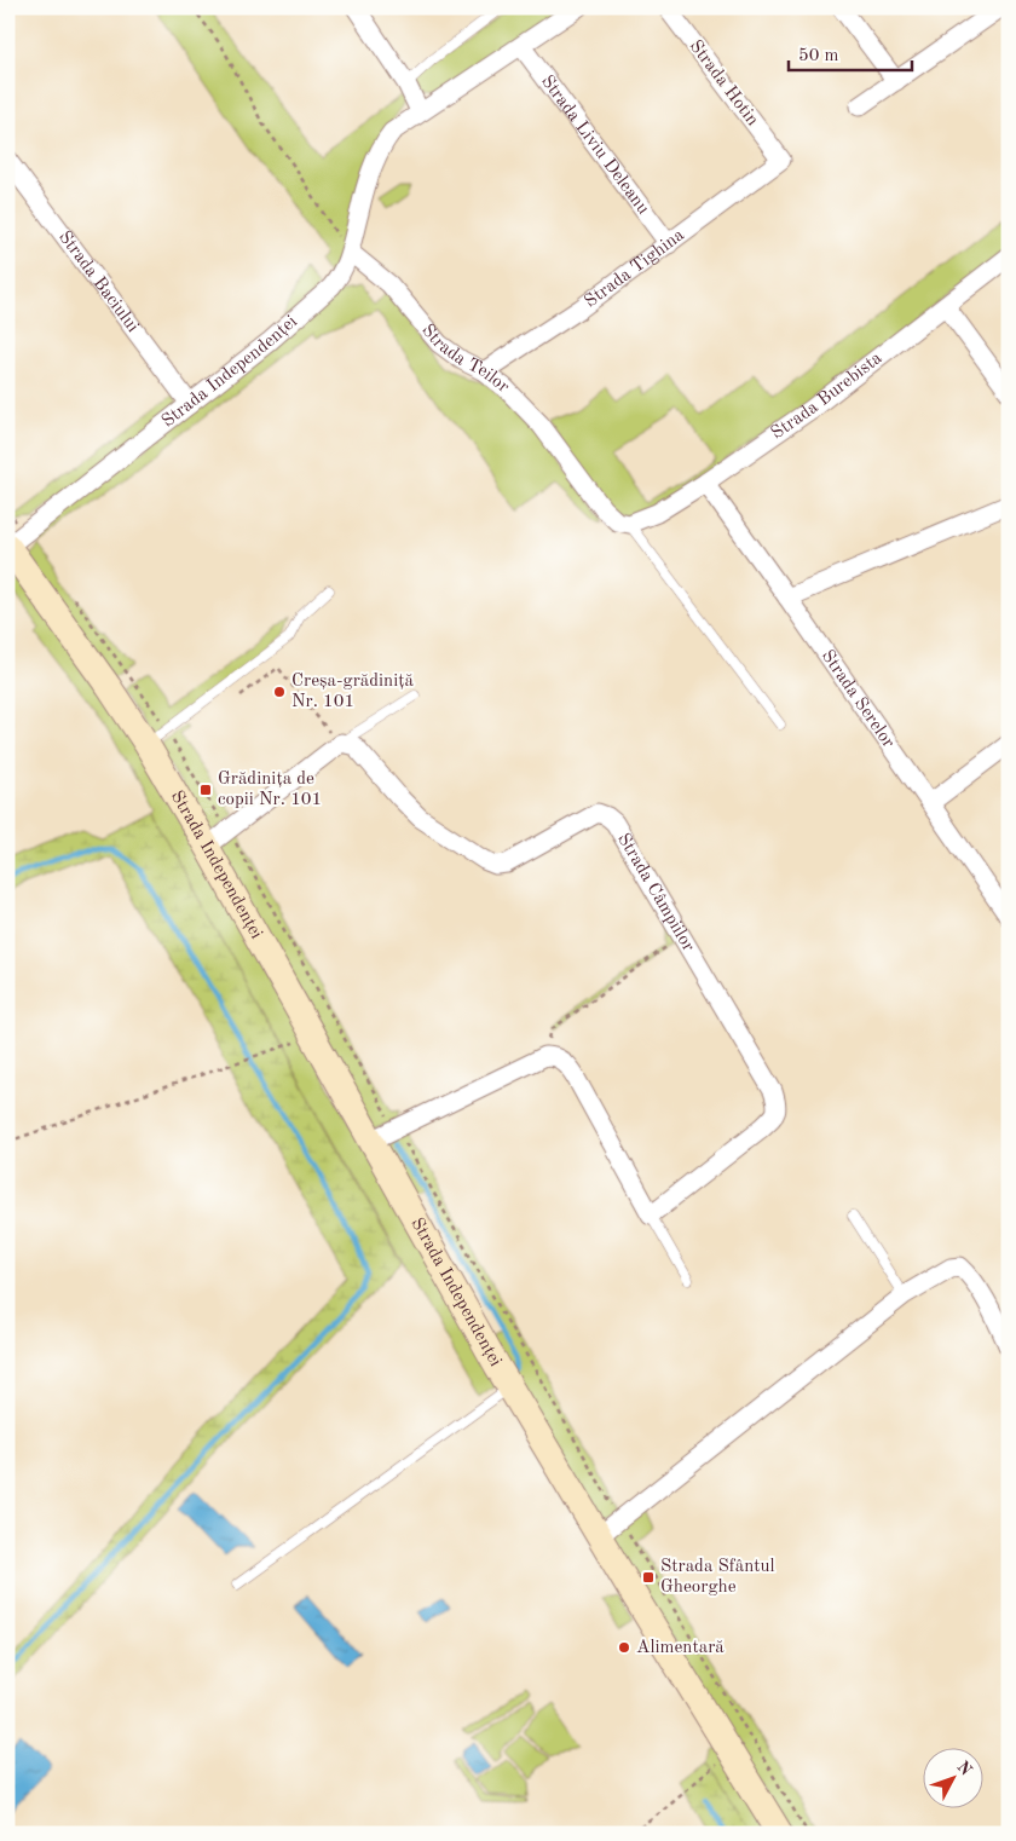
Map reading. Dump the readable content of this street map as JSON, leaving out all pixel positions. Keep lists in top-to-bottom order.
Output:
{
  "streets": {
    "main road": ["Strada Independenței"],
    "street": [
      "Strada Hotin",
      "Strada Liviu Deleanu",
      "Strada Tighina",
      "Strada Baciului",
      "Strada Teilor",
      "Strada Burebista",
      "Strada Serelor",
      "Strada Câmpiilor"
    ]
  },
  "crossings": [
    ["Strada Hotin", "Strada Tighina"],
    ["Strada Liviu Deleanu", "Strada Tighina"],
    ["Strada Tighina", "Strada Teilor"],
    ["Strada Baciului", "Strada Independenței"],
    ["Strada Teilor", "Strada Independenței"],
    ["Strada Burebista", "Strada Serelor"]
  ],
  "places": {
    "other": ["Creșa-grădiniță Nr. 101", "Alimentară"],
    "transit": ["Grădinița de copii Nr. 101", "Strada Sfântul Gheorghe"]
  },
  "scale_bar": "50 m",
  "north": "top right"
}
